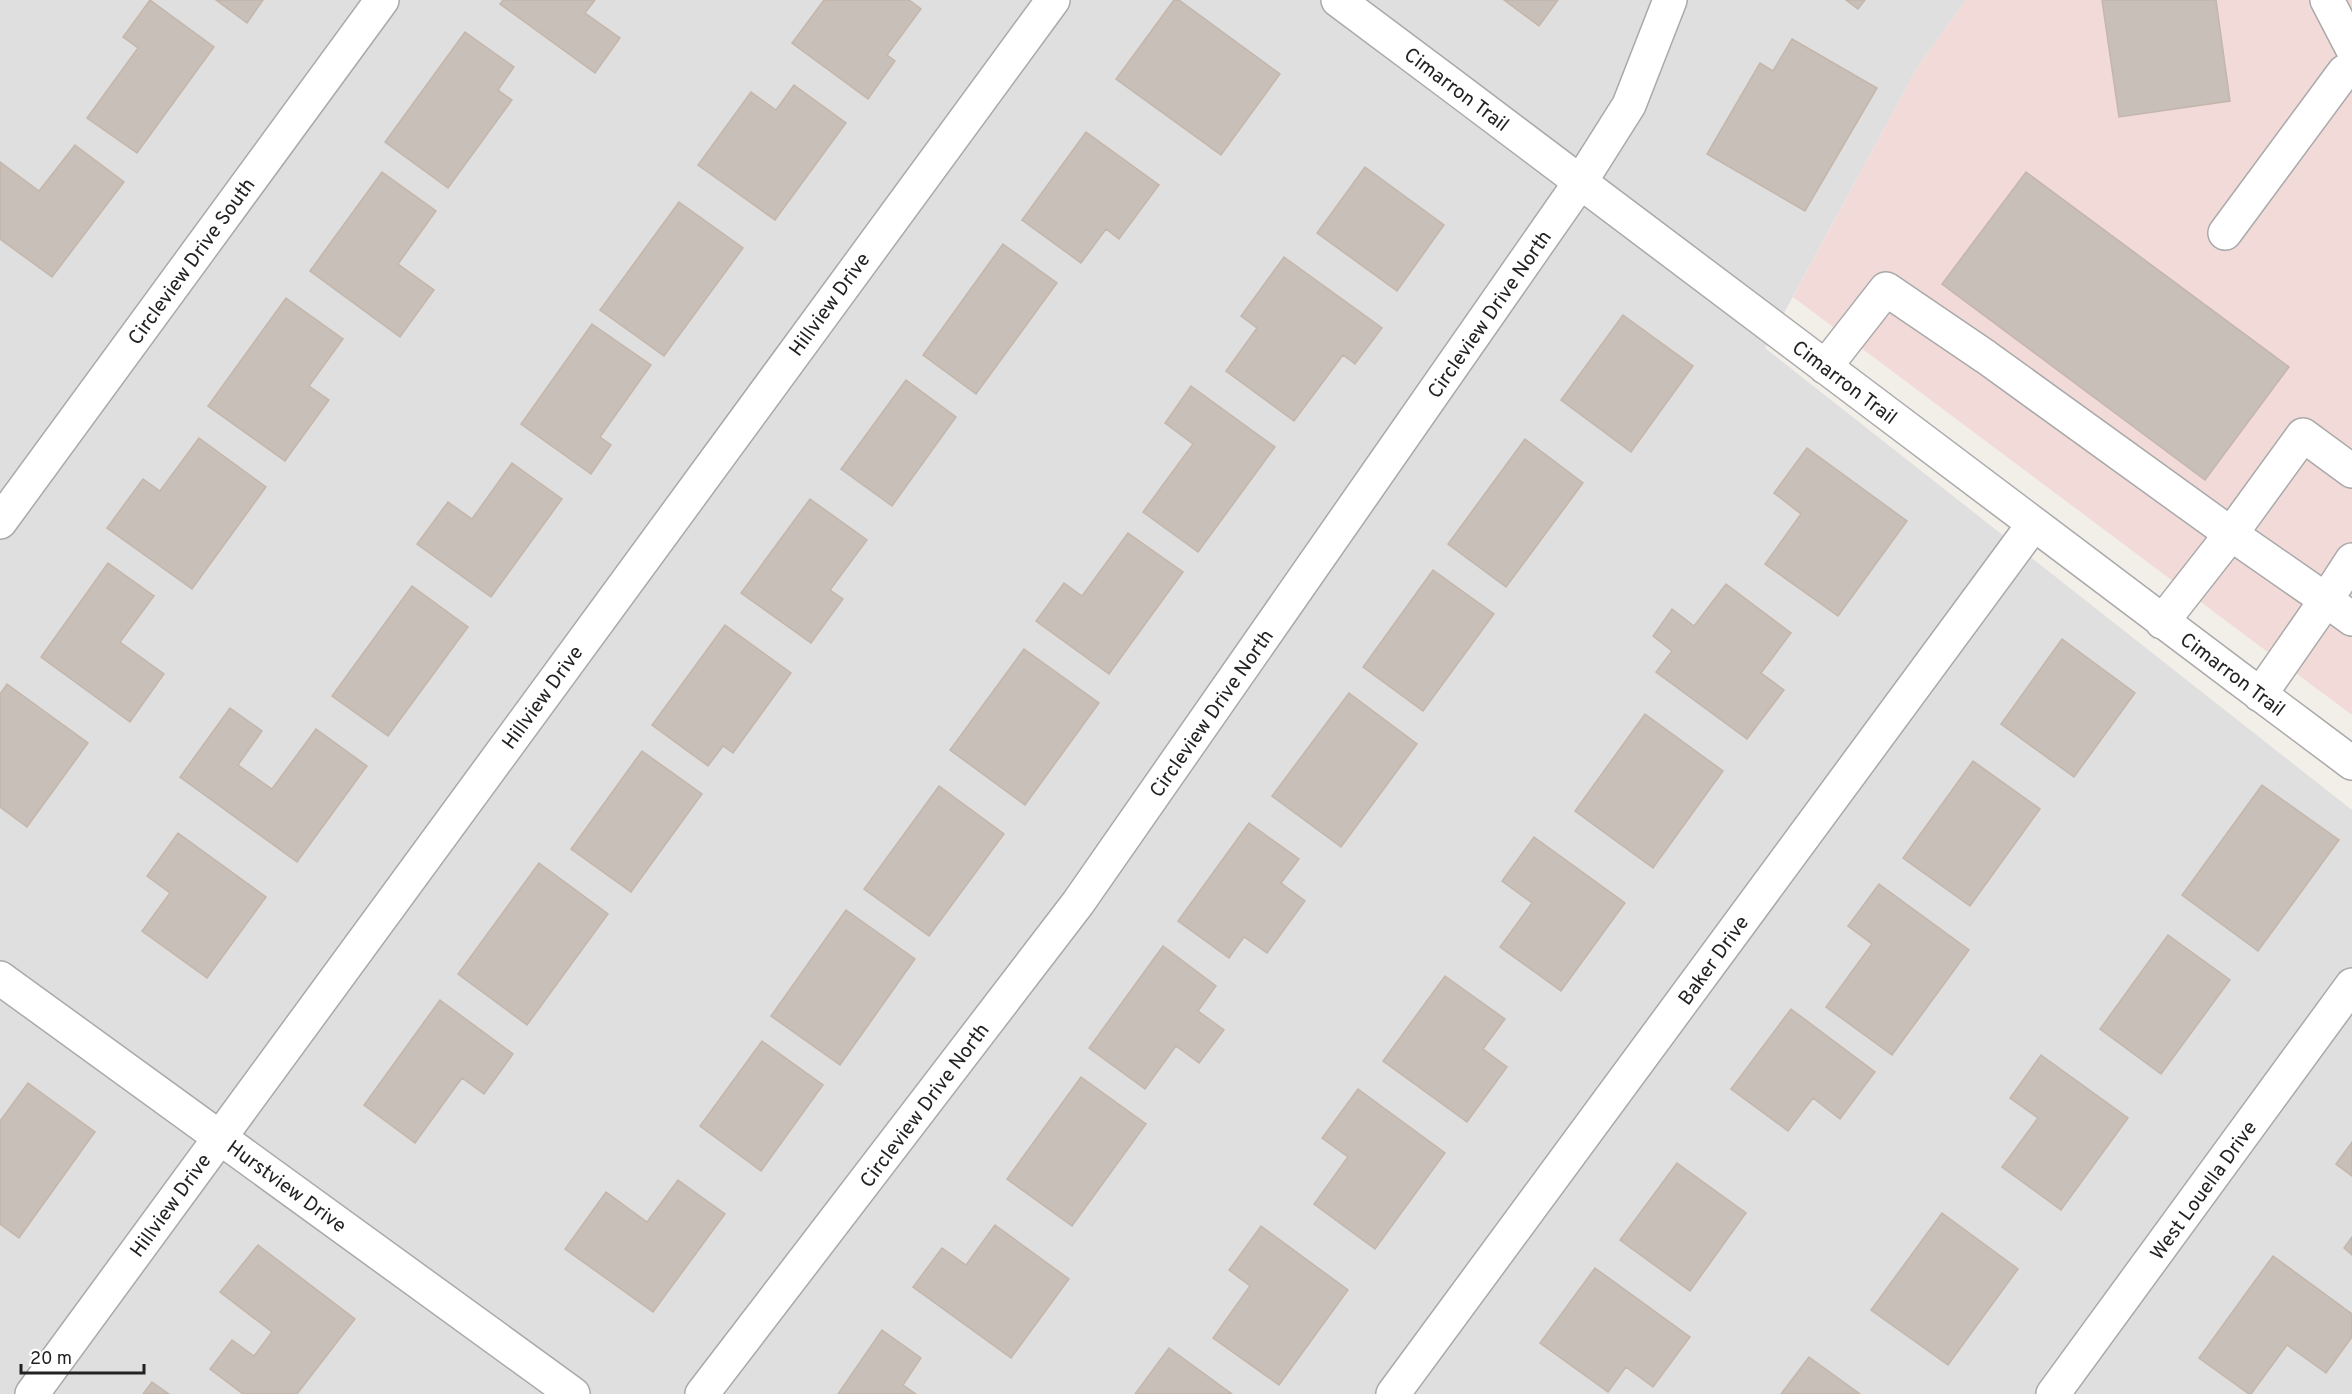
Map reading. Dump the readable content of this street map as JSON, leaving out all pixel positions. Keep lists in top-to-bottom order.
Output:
{
  "streets": {
    "street": [
      "Cimarron Trail",
      "Circleview Drive South",
      "Hillview Drive",
      "Circleview Drive North",
      "Baker Drive",
      "Hurstview Drive",
      "West Louella Drive"
    ]
  },
  "crossings": [
    ["Cimarron Trail", "Circleview Drive North"],
    ["Cimarron Trail", "Baker Drive"],
    ["Hillview Drive", "Hurstview Drive"]
  ],
  "scale_bar": "20 m"
}
